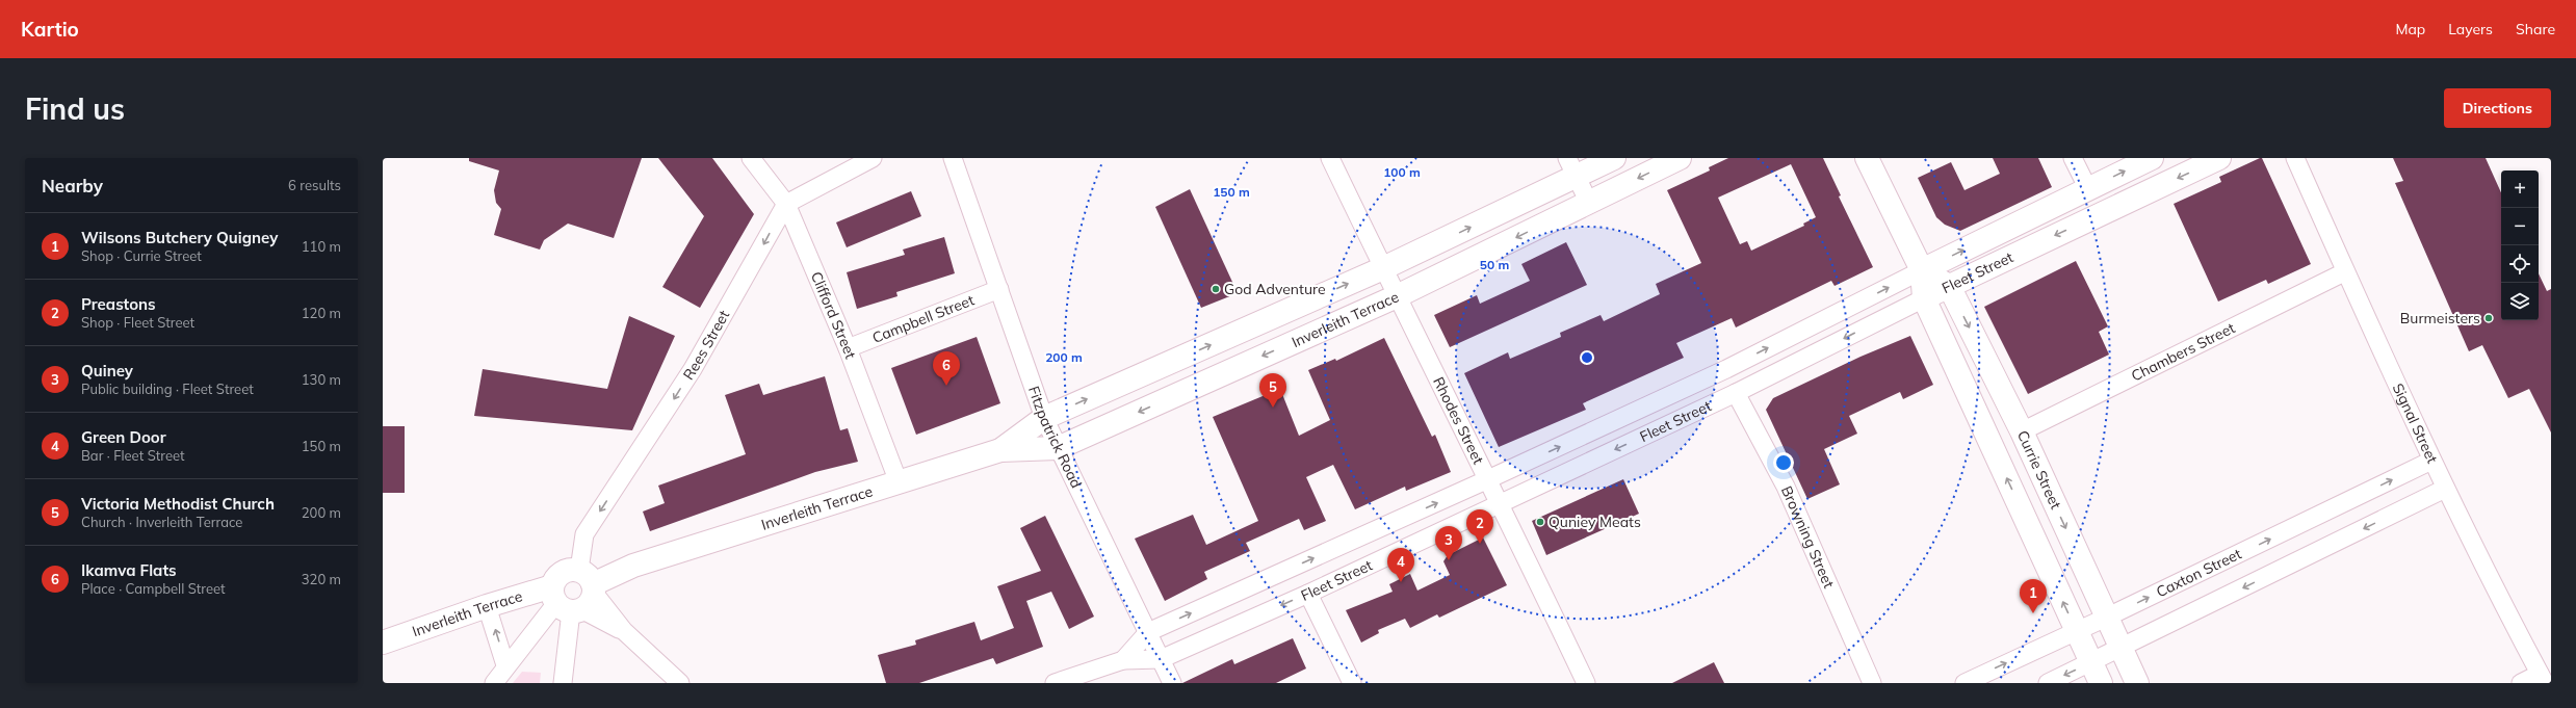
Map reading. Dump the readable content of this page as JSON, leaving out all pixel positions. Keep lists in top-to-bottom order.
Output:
{
  "streets": {
    "street": [
      "Fleet Street",
      "Clifford Street",
      "Campbell Street",
      "Inverleith Terrace",
      "Rees Street",
      "Chambers Street",
      "Rhodes Street",
      "Signal Street",
      "Fitzpatrick Road",
      "Currie Street",
      "Browning Street",
      "Caxton Street"
    ]
  },
  "crossings": [
    ["Fleet Street", "Rhodes Street"],
    ["Fleet Street", "Fitzpatrick Road"],
    ["Fleet Street", "Currie Street"],
    ["Fleet Street", "Browning Street"],
    ["Clifford Street", "Campbell Street"],
    ["Clifford Street", "Inverleith Terrace"],
    ["Clifford Street", "Rees Street"],
    ["Campbell Street", "Fitzpatrick Road"],
    ["Inverleith Terrace", "Rees Street"],
    ["Inverleith Terrace", "Rhodes Street"],
    ["Inverleith Terrace", "Fitzpatrick Road"],
    ["Chambers Street", "Signal Street"],
    ["Chambers Street", "Currie Street"],
    ["Signal Street", "Caxton Street"],
    ["Currie Street", "Caxton Street"]
  ],
  "one_way": ["Rees Street"],
  "places": ["God Adventure", "Burmeisters", "Quniey Meats"],
  "page": {
    "header": "Kartio",
    "nav": ["Map", "Layers", "Share"],
    "buttons": "Directions",
    "title": "Find us",
    "heading": ["Nearby", "6 results"],
    "map_buttons": ["+", "−"],
    "list": [
      {
        "mark": "1",
        "name": "Wilsons Butchery Quigney",
        "note": "Shop · Currie Street",
        "value": "110 m"
      },
      {
        "mark": "2",
        "name": "Preastons",
        "note": "Shop · Fleet Street",
        "value": "120 m"
      },
      {
        "mark": "3",
        "name": "Quiney",
        "note": "Public building · Fleet Street",
        "value": "130 m"
      },
      {
        "mark": "4",
        "name": "Green Door",
        "note": "Bar · Fleet Street",
        "value": "150 m"
      },
      {
        "mark": "5",
        "name": "Victoria Methodist Church",
        "note": "Church · Inverleith Terrace",
        "value": "200 m"
      },
      {
        "mark": "6",
        "name": "Ikamva Flats",
        "note": "Place · Campbell Street",
        "value": "320 m"
      }
    ],
    "pins": [
      "6",
      "5",
      "2",
      "3",
      "4",
      "1"
    ]
  },
  "rings": [
    "100 m",
    "150 m",
    "50 m",
    "200 m"
  ]
}
